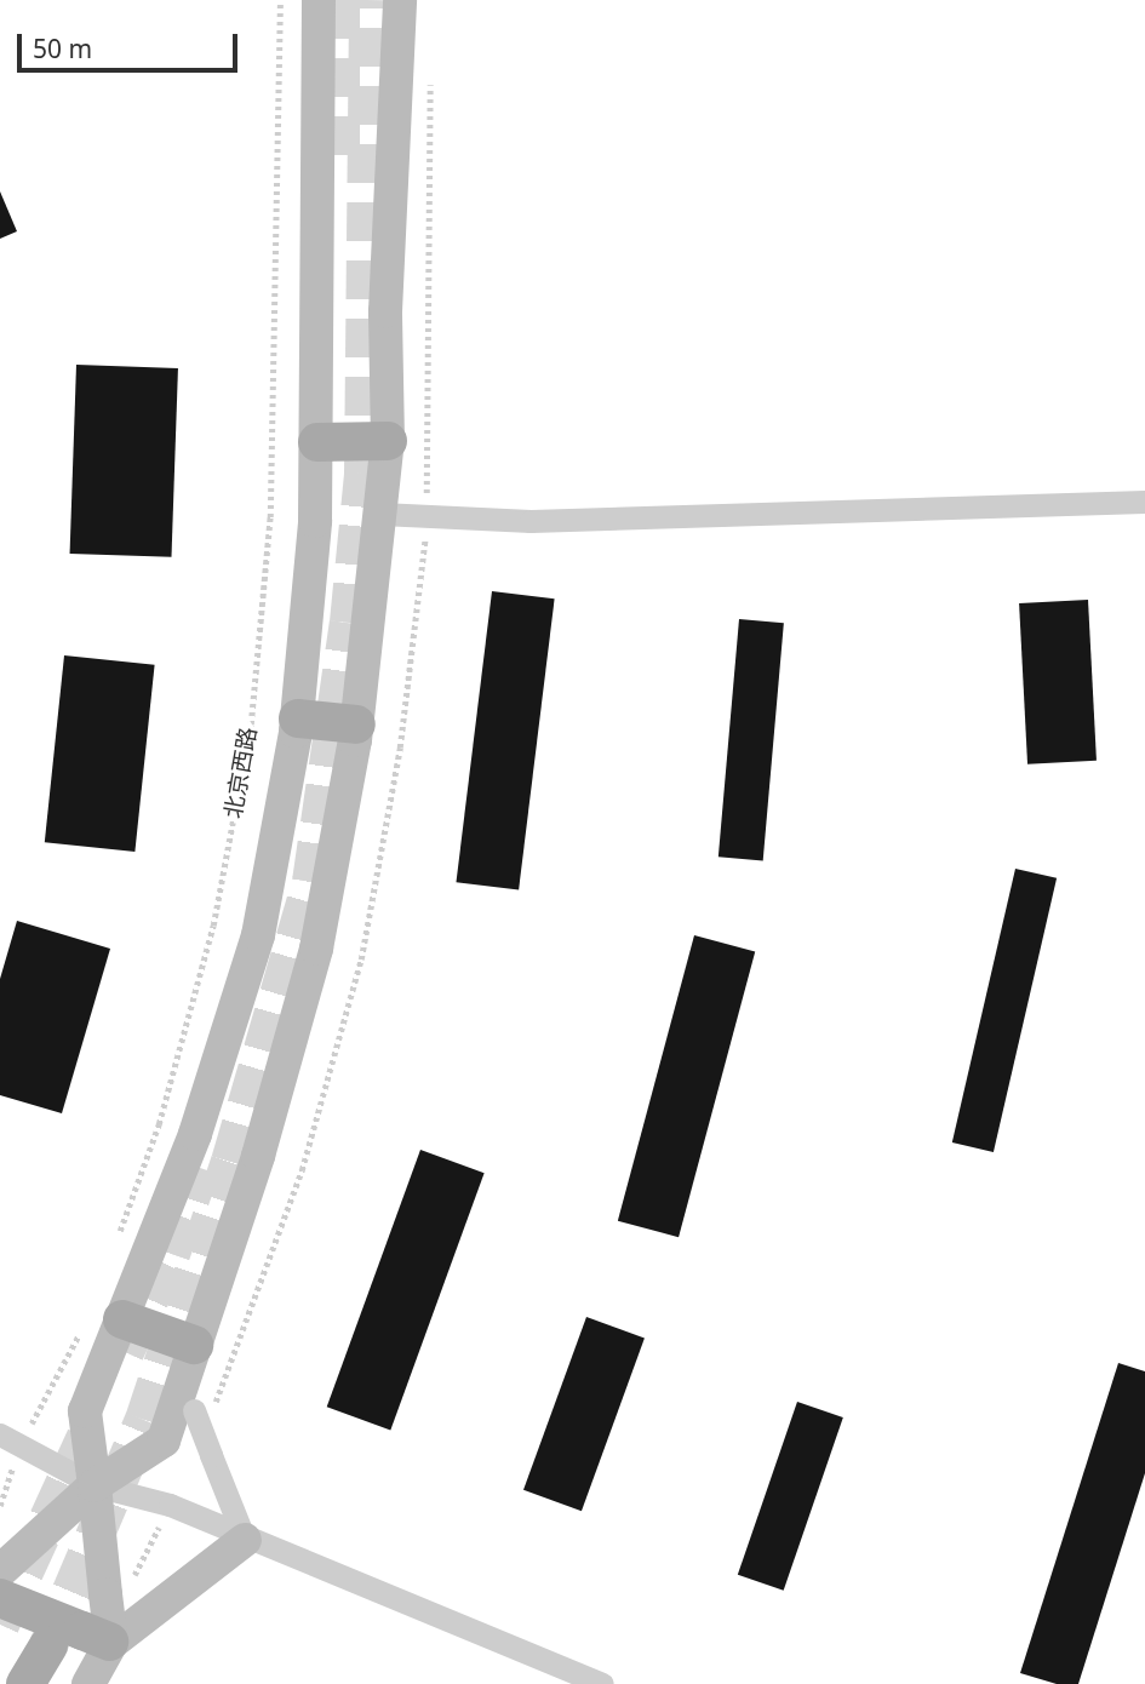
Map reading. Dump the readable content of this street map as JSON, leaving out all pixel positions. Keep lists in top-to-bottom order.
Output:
{
  "streets": {
    "path": ["北京西路"]
  },
  "scale_bar": "50 m"
}
